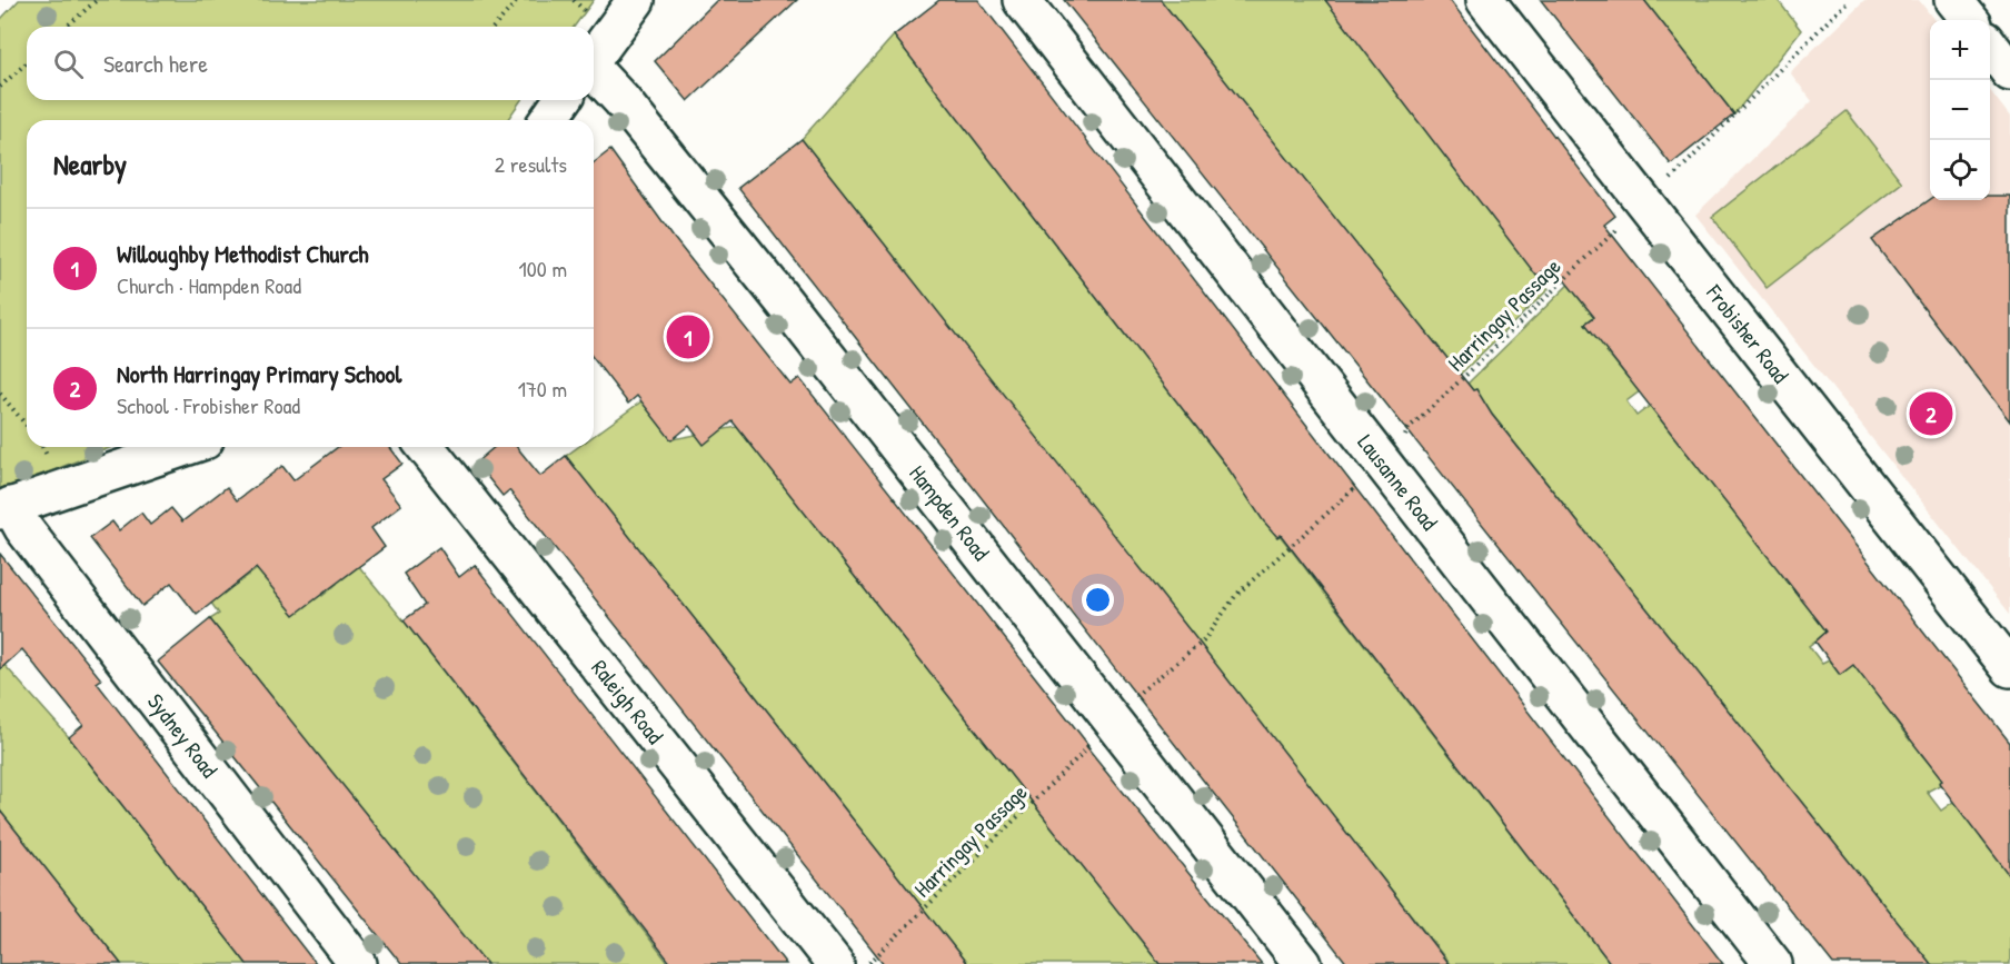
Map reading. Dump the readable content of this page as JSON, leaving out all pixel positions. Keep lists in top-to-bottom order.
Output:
{
  "streets": {
    "street": [
      "Frobisher Road",
      "Lausanne Road",
      "Hampden Road",
      "Raleigh Road",
      "Sydney Road"
    ],
    "path": ["Harringay Passage"]
  },
  "crossings": [
    ["Harringay Passage", "Raleigh Road"]
  ],
  "page": {
    "map_buttons": ["+", "−"],
    "search": "Search here",
    "heading": ["Nearby", "2 results"],
    "list": [
      {
        "mark": "1",
        "name": "Willoughby Methodist Church",
        "note": "Church · Hampden Road",
        "value": "100 m"
      },
      {
        "mark": "2",
        "name": "North Harringay Primary School",
        "note": "School · Frobisher Road",
        "value": "170 m"
      }
    ],
    "pins": ["1", "2"]
  }
}
